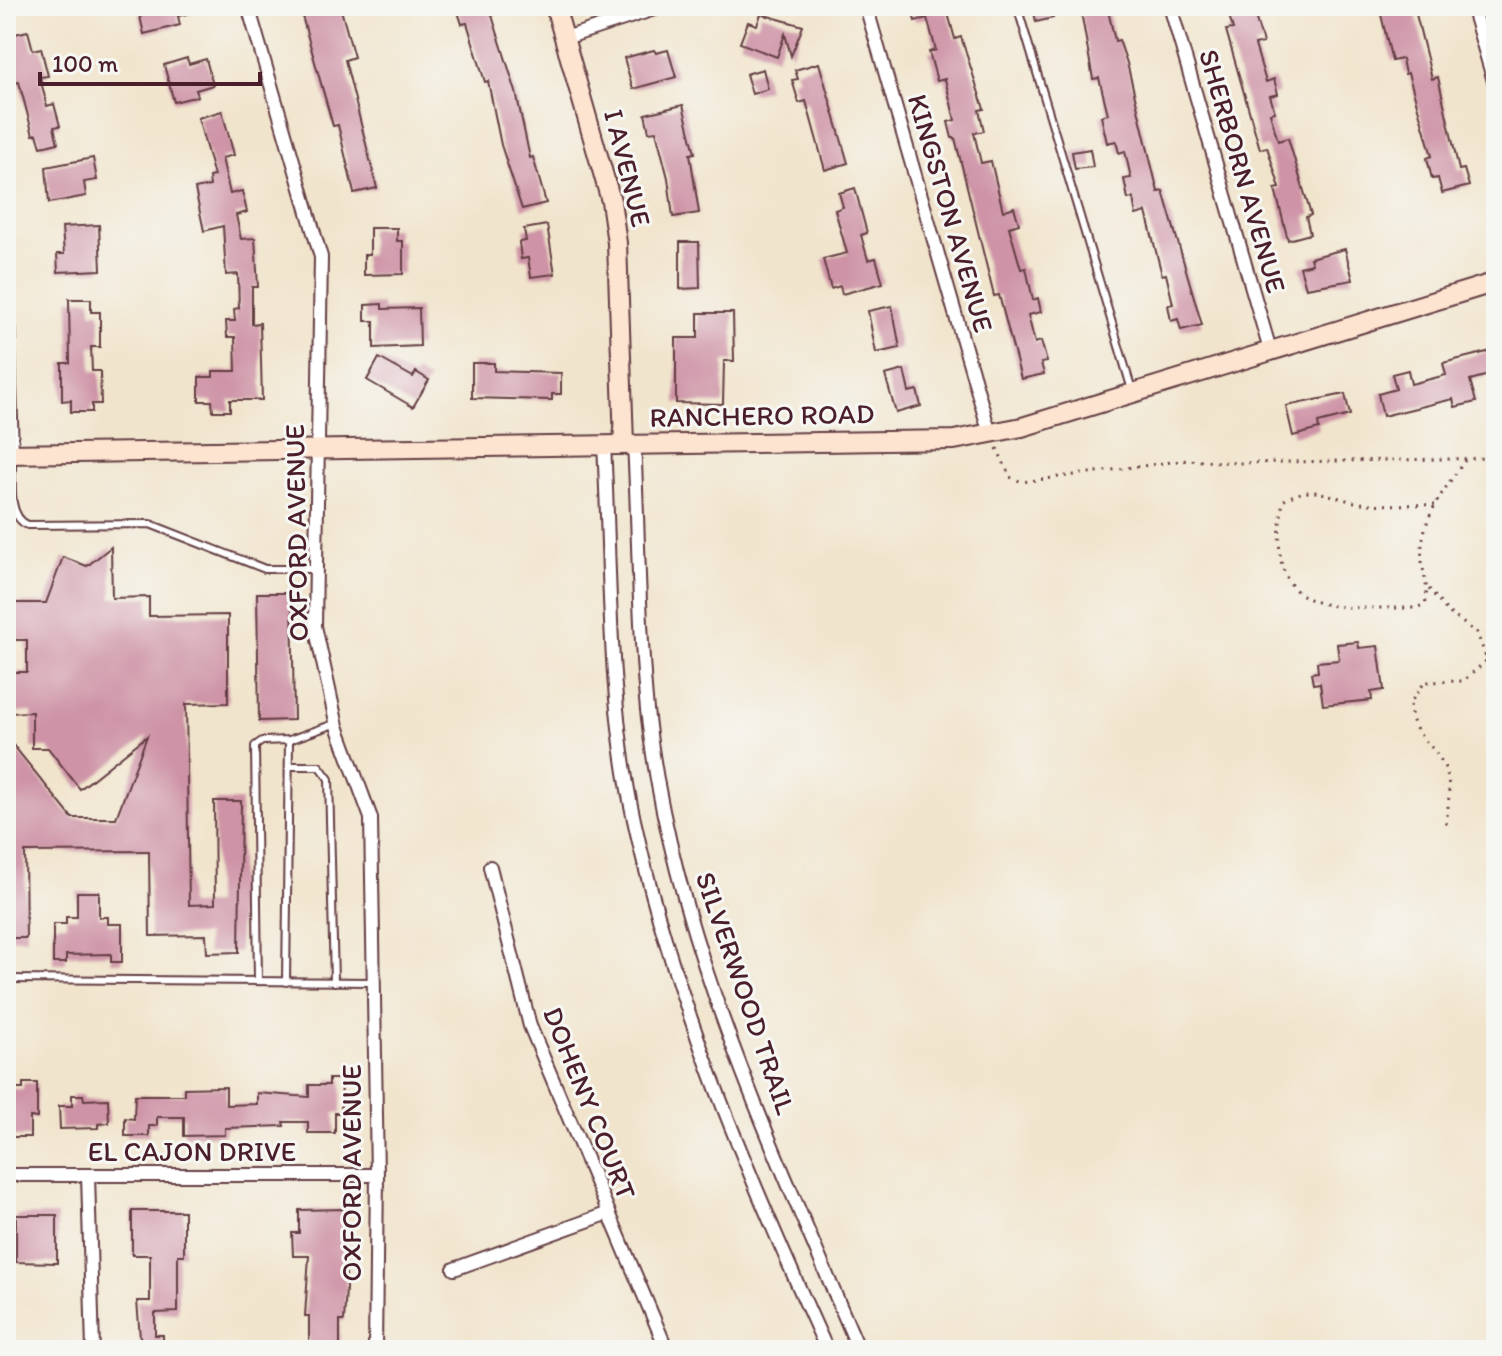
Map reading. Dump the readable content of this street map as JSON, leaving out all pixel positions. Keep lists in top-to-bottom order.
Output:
{
  "streets": {
    "main road": ["I AVENUE", "RANCHERO ROAD"],
    "street": [
      "SHERBORN AVENUE",
      "KINGSTON AVENUE",
      "OXFORD AVENUE",
      "SILVERWOOD TRAIL",
      "DOHENY COURT",
      "EL CAJON DRIVE"
    ]
  },
  "crossings": [
    ["I AVENUE", "RANCHERO ROAD"],
    ["I AVENUE", "SILVERWOOD TRAIL"],
    ["SHERBORN AVENUE", "RANCHERO ROAD"],
    ["KINGSTON AVENUE", "RANCHERO ROAD"],
    ["RANCHERO ROAD", "OXFORD AVENUE"],
    ["RANCHERO ROAD", "SILVERWOOD TRAIL"],
    ["OXFORD AVENUE", "EL CAJON DRIVE"]
  ],
  "scale_bar": "100 m"
}
